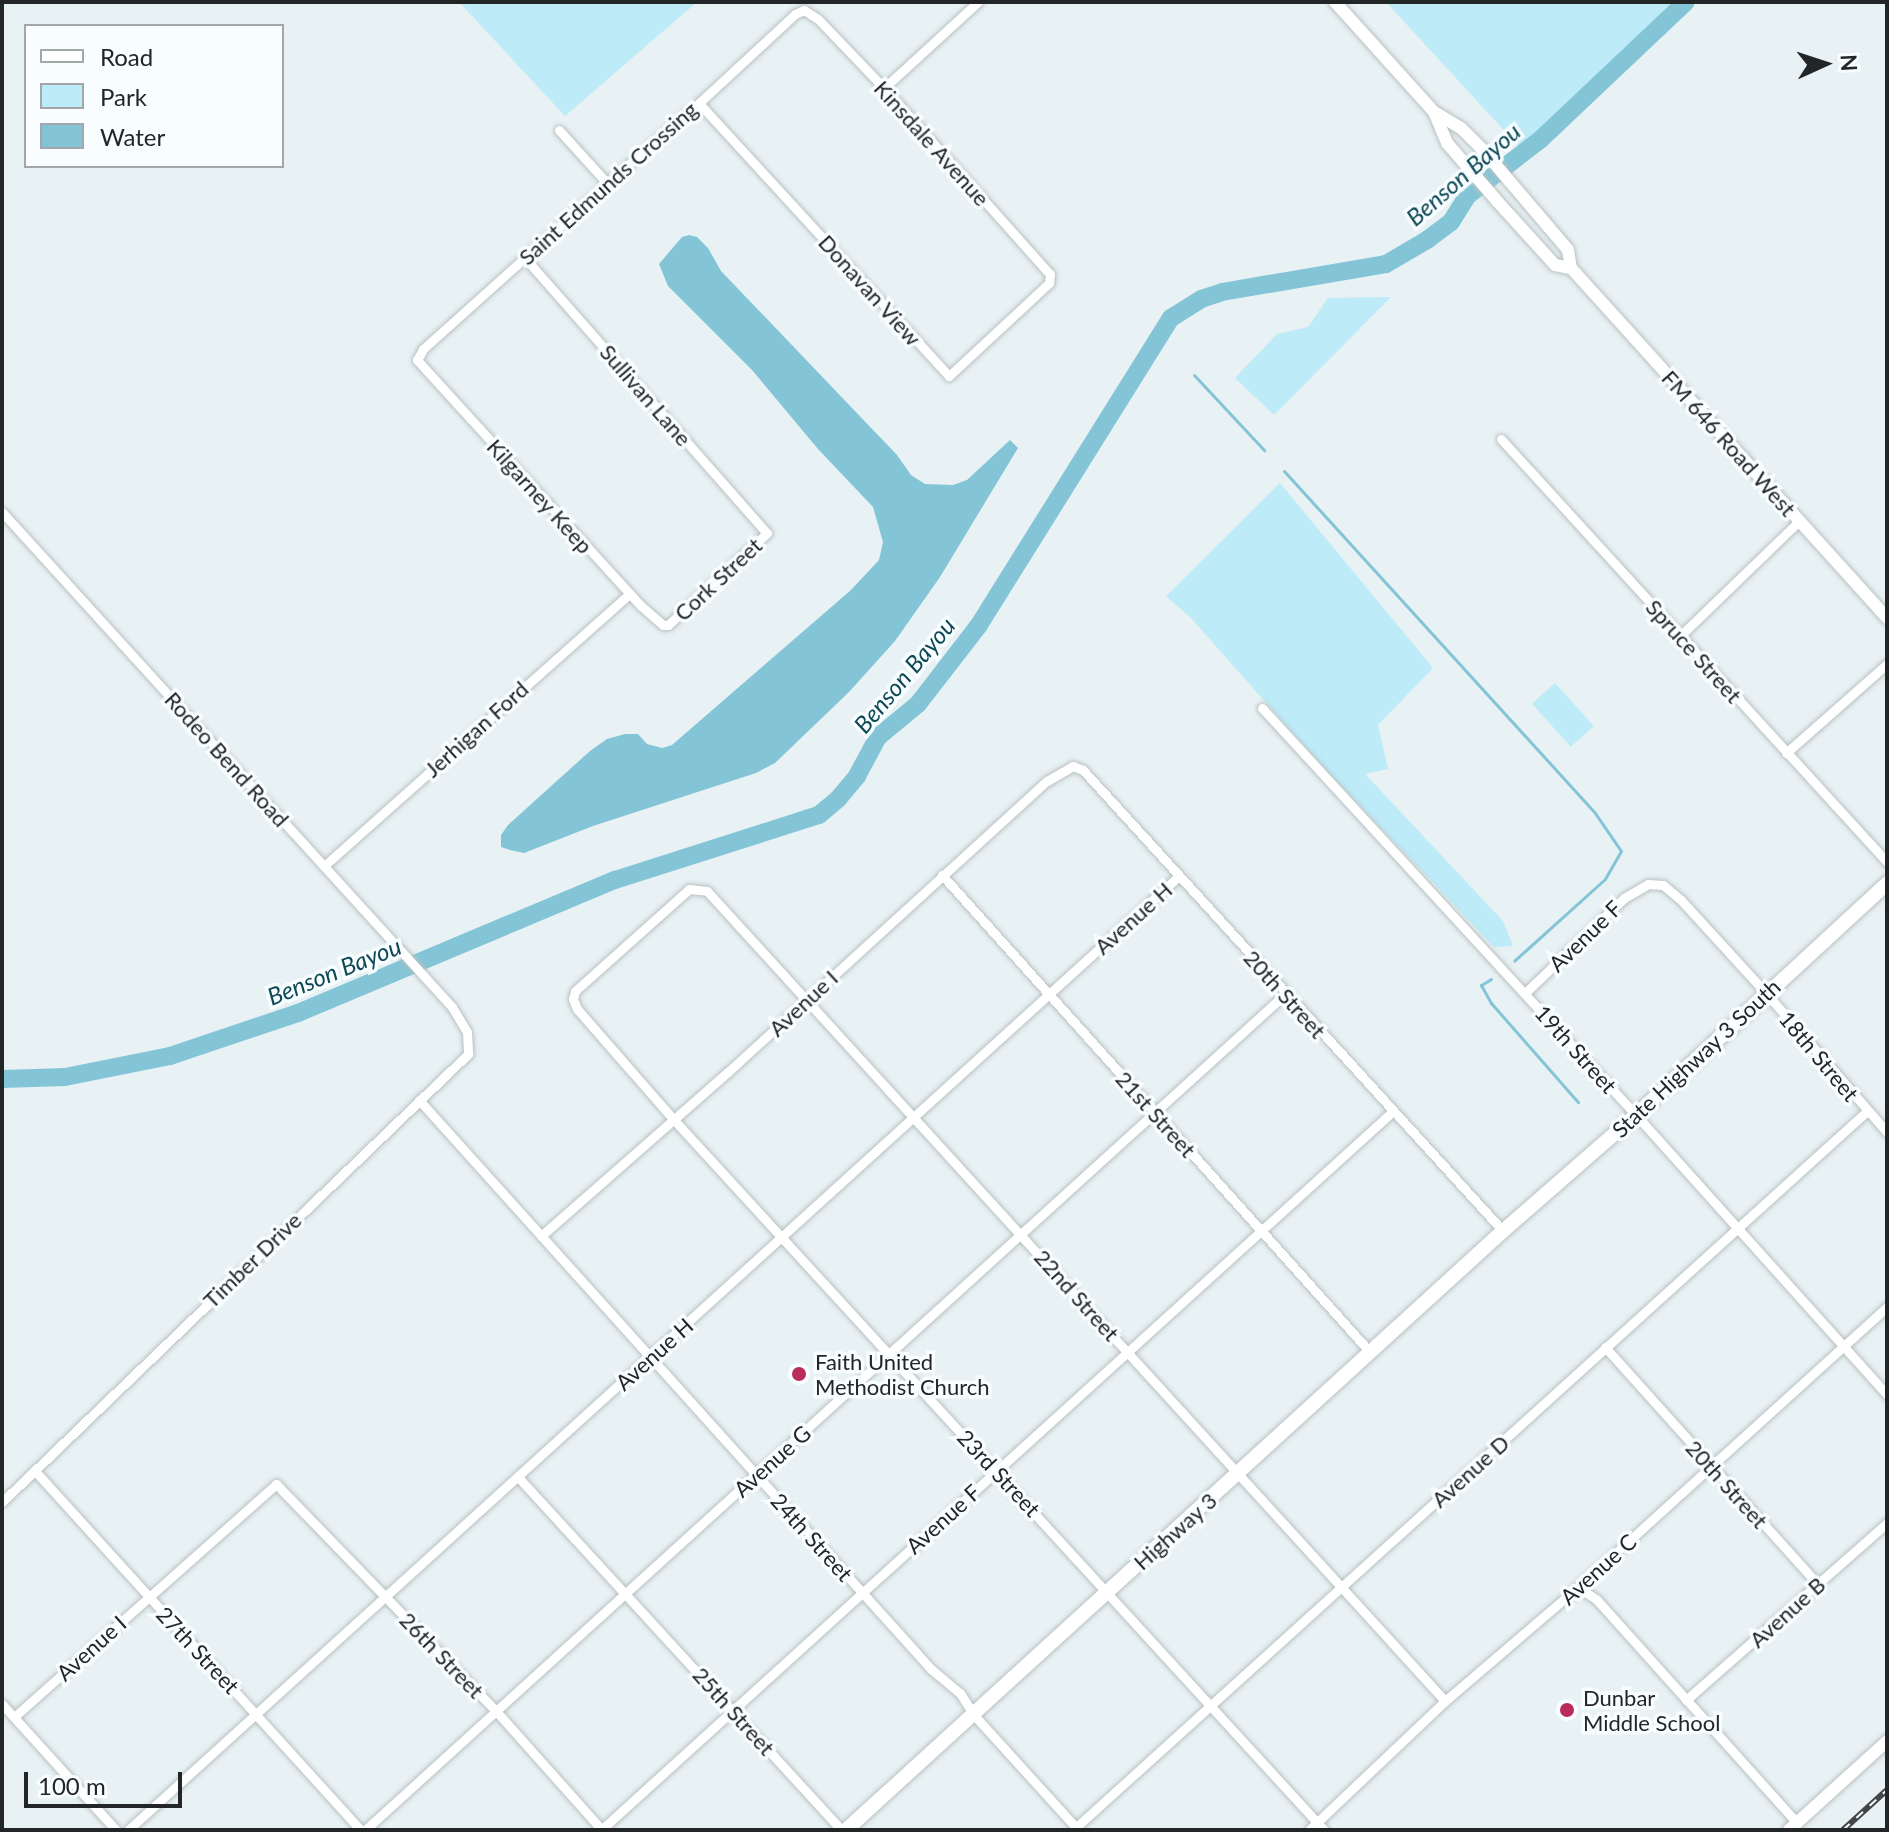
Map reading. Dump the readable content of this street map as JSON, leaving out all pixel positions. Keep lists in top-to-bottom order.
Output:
{
  "streets": {
    "main road": ["FM 646 Road West", "State Highway 3 South", "Highway 3"],
    "street": [
      "Kinsdale Avenue",
      "Saint Edmunds Crossing",
      "Donavan View",
      "Sullivan Lane",
      "Kilgarney Keep",
      "Cork Street",
      "Spruce Street",
      "Jerhigan Ford",
      "Rodeo Bend Road",
      "Avenue H",
      "Avenue F",
      "20th Street",
      "Avenue I",
      "19th Street",
      "18th Street",
      "21st Street",
      "Timber Drive",
      "22nd Street",
      "Avenue G",
      "Avenue D",
      "23rd Street",
      "24th Street",
      "Avenue C",
      "Avenue B",
      "27th Street",
      "26th Street",
      "25th Street"
    ]
  },
  "crossings": [
    ["Kinsdale Avenue", "Saint Edmunds Crossing"],
    ["Kinsdale Avenue", "Donavan View"],
    ["Saint Edmunds Crossing", "Donavan View"],
    ["Saint Edmunds Crossing", "Sullivan Lane"],
    ["Saint Edmunds Crossing", "Kilgarney Keep"],
    ["Sullivan Lane", "Cork Street"],
    ["Kilgarney Keep", "Cork Street"],
    ["Kilgarney Keep", "Jerhigan Ford"],
    ["Jerhigan Ford", "Rodeo Bend Road"],
    ["Rodeo Bend Road", "Timber Drive"],
    ["Avenue H", "20th Street"],
    ["Avenue H", "21st Street"],
    ["Avenue H", "22nd Street"],
    ["Avenue H", "23rd Street"],
    ["Avenue H", "24th Street"],
    ["Avenue H", "27th Street"],
    ["Avenue H", "26th Street"],
    ["Avenue H", "25th Street"],
    ["Avenue F", "20th Street"],
    ["Avenue F", "19th Street"],
    ["Avenue F", "18th Street"],
    ["Avenue F", "21st Street"],
    ["Avenue F", "22nd Street"],
    ["Avenue F", "23rd Street"],
    ["Avenue F", "24th Street"],
    ["Avenue F", "26th Street"],
    ["Avenue F", "25th Street"],
    ["20th Street", "Avenue I"],
    ["20th Street", "State Highway 3 South"],
    ["20th Street", "Avenue G"],
    ["20th Street", "Avenue D"],
    ["20th Street", "Highway 3"],
    ["20th Street", "Avenue C"],
    ["20th Street", "Avenue B"],
    ["Avenue I", "21st Street"],
    ["Avenue I", "22nd Street"],
    ["Avenue I", "23rd Street"],
    ["Avenue I", "24th Street"],
    ["Avenue I", "27th Street"],
    ["Avenue I", "26th Street"],
    ["19th Street", "State Highway 3 South"],
    ["19th Street", "Avenue D"],
    ["19th Street", "Avenue C"],
    ["18th Street", "State Highway 3 South"],
    ["18th Street", "Avenue D"],
    ["State Highway 3 South", "Highway 3"],
    ["21st Street", "Avenue G"],
    ["21st Street", "Highway 3"],
    ["Timber Drive", "24th Street"],
    ["Timber Drive", "27th Street"],
    ["22nd Street", "Avenue G"],
    ["22nd Street", "Avenue D"],
    ["22nd Street", "23rd Street"],
    ["22nd Street", "Highway 3"],
    ["22nd Street", "Avenue C"],
    ["Avenue G", "23rd Street"],
    ["Avenue G", "24th Street"],
    ["Avenue G", "27th Street"],
    ["Avenue G", "26th Street"],
    ["Avenue G", "25th Street"],
    ["Avenue D", "23rd Street"],
    ["Avenue D", "24th Street"],
    ["23rd Street", "Highway 3"],
    ["23rd Street", "Avenue C"],
    ["Highway 3", "24th Street"],
    ["Highway 3", "25th Street"]
  ],
  "water": ["Benson Bayou"],
  "places": ["Faith United Methodist Church", "Dunbar Middle School"],
  "legend": ["Road", "Park", "Water"],
  "scale_bar": "100 m",
  "north": "right"
}
